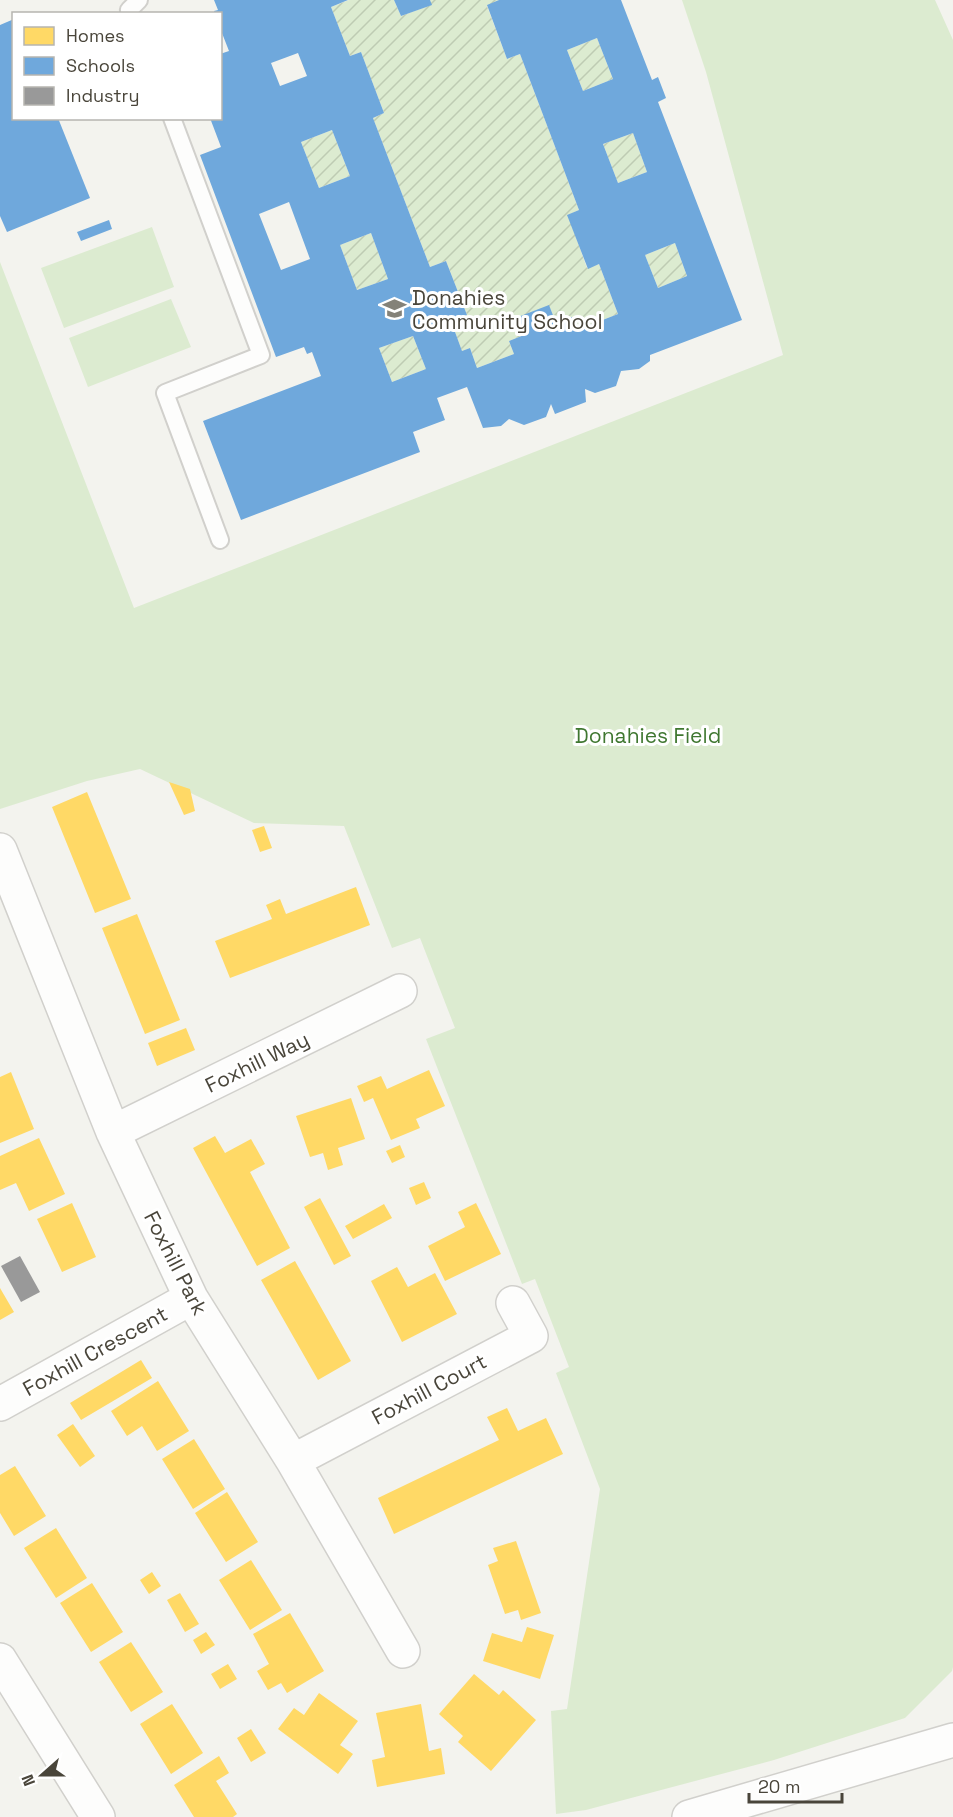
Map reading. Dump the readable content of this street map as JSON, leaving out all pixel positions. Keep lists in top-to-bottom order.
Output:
{
  "streets": {
    "street": [
      "Foxhill Way",
      "Foxhill Park",
      "Foxhill Crescent",
      "Foxhill Court"
    ]
  },
  "crossings": [
    ["Foxhill Way", "Foxhill Park"],
    ["Foxhill Park", "Foxhill Crescent"],
    ["Foxhill Park", "Foxhill Court"]
  ],
  "parks": ["Donahies Field"],
  "places": {
    "school or university": ["Donahies Community School"]
  },
  "legend": ["Homes", "Schools", "Industry"],
  "scale_bar": "20 m",
  "north": "left"
}
